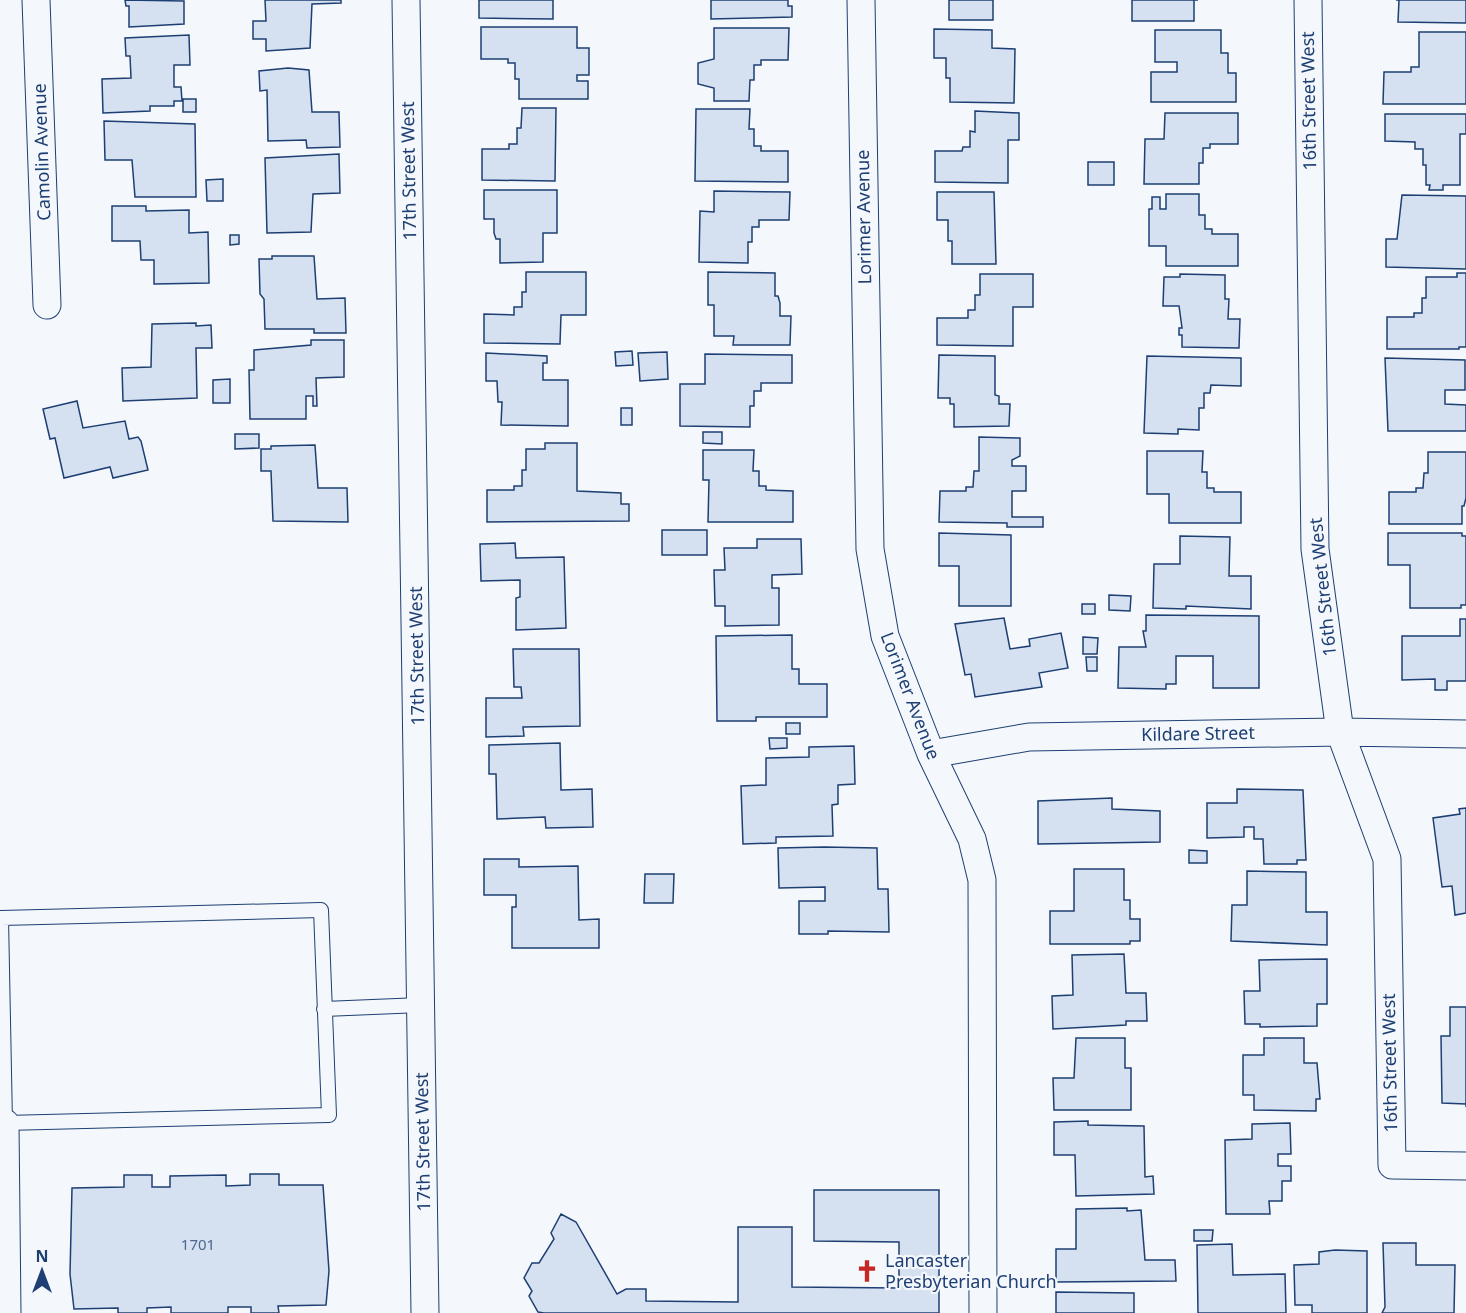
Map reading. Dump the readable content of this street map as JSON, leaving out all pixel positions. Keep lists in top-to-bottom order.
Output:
{
  "streets": {
    "street": [
      "16th Street West",
      "Camolin Avenue",
      "17th Street West",
      "Lorimer Avenue",
      "Kildare Street"
    ]
  },
  "crossings": [
    ["16th Street West", "Kildare Street"],
    ["Lorimer Avenue", "Kildare Street"]
  ],
  "places": {
    "church": ["Lancaster Presbyterian Church"]
  },
  "house_numbers": ["1701"],
  "north": "top"
}
